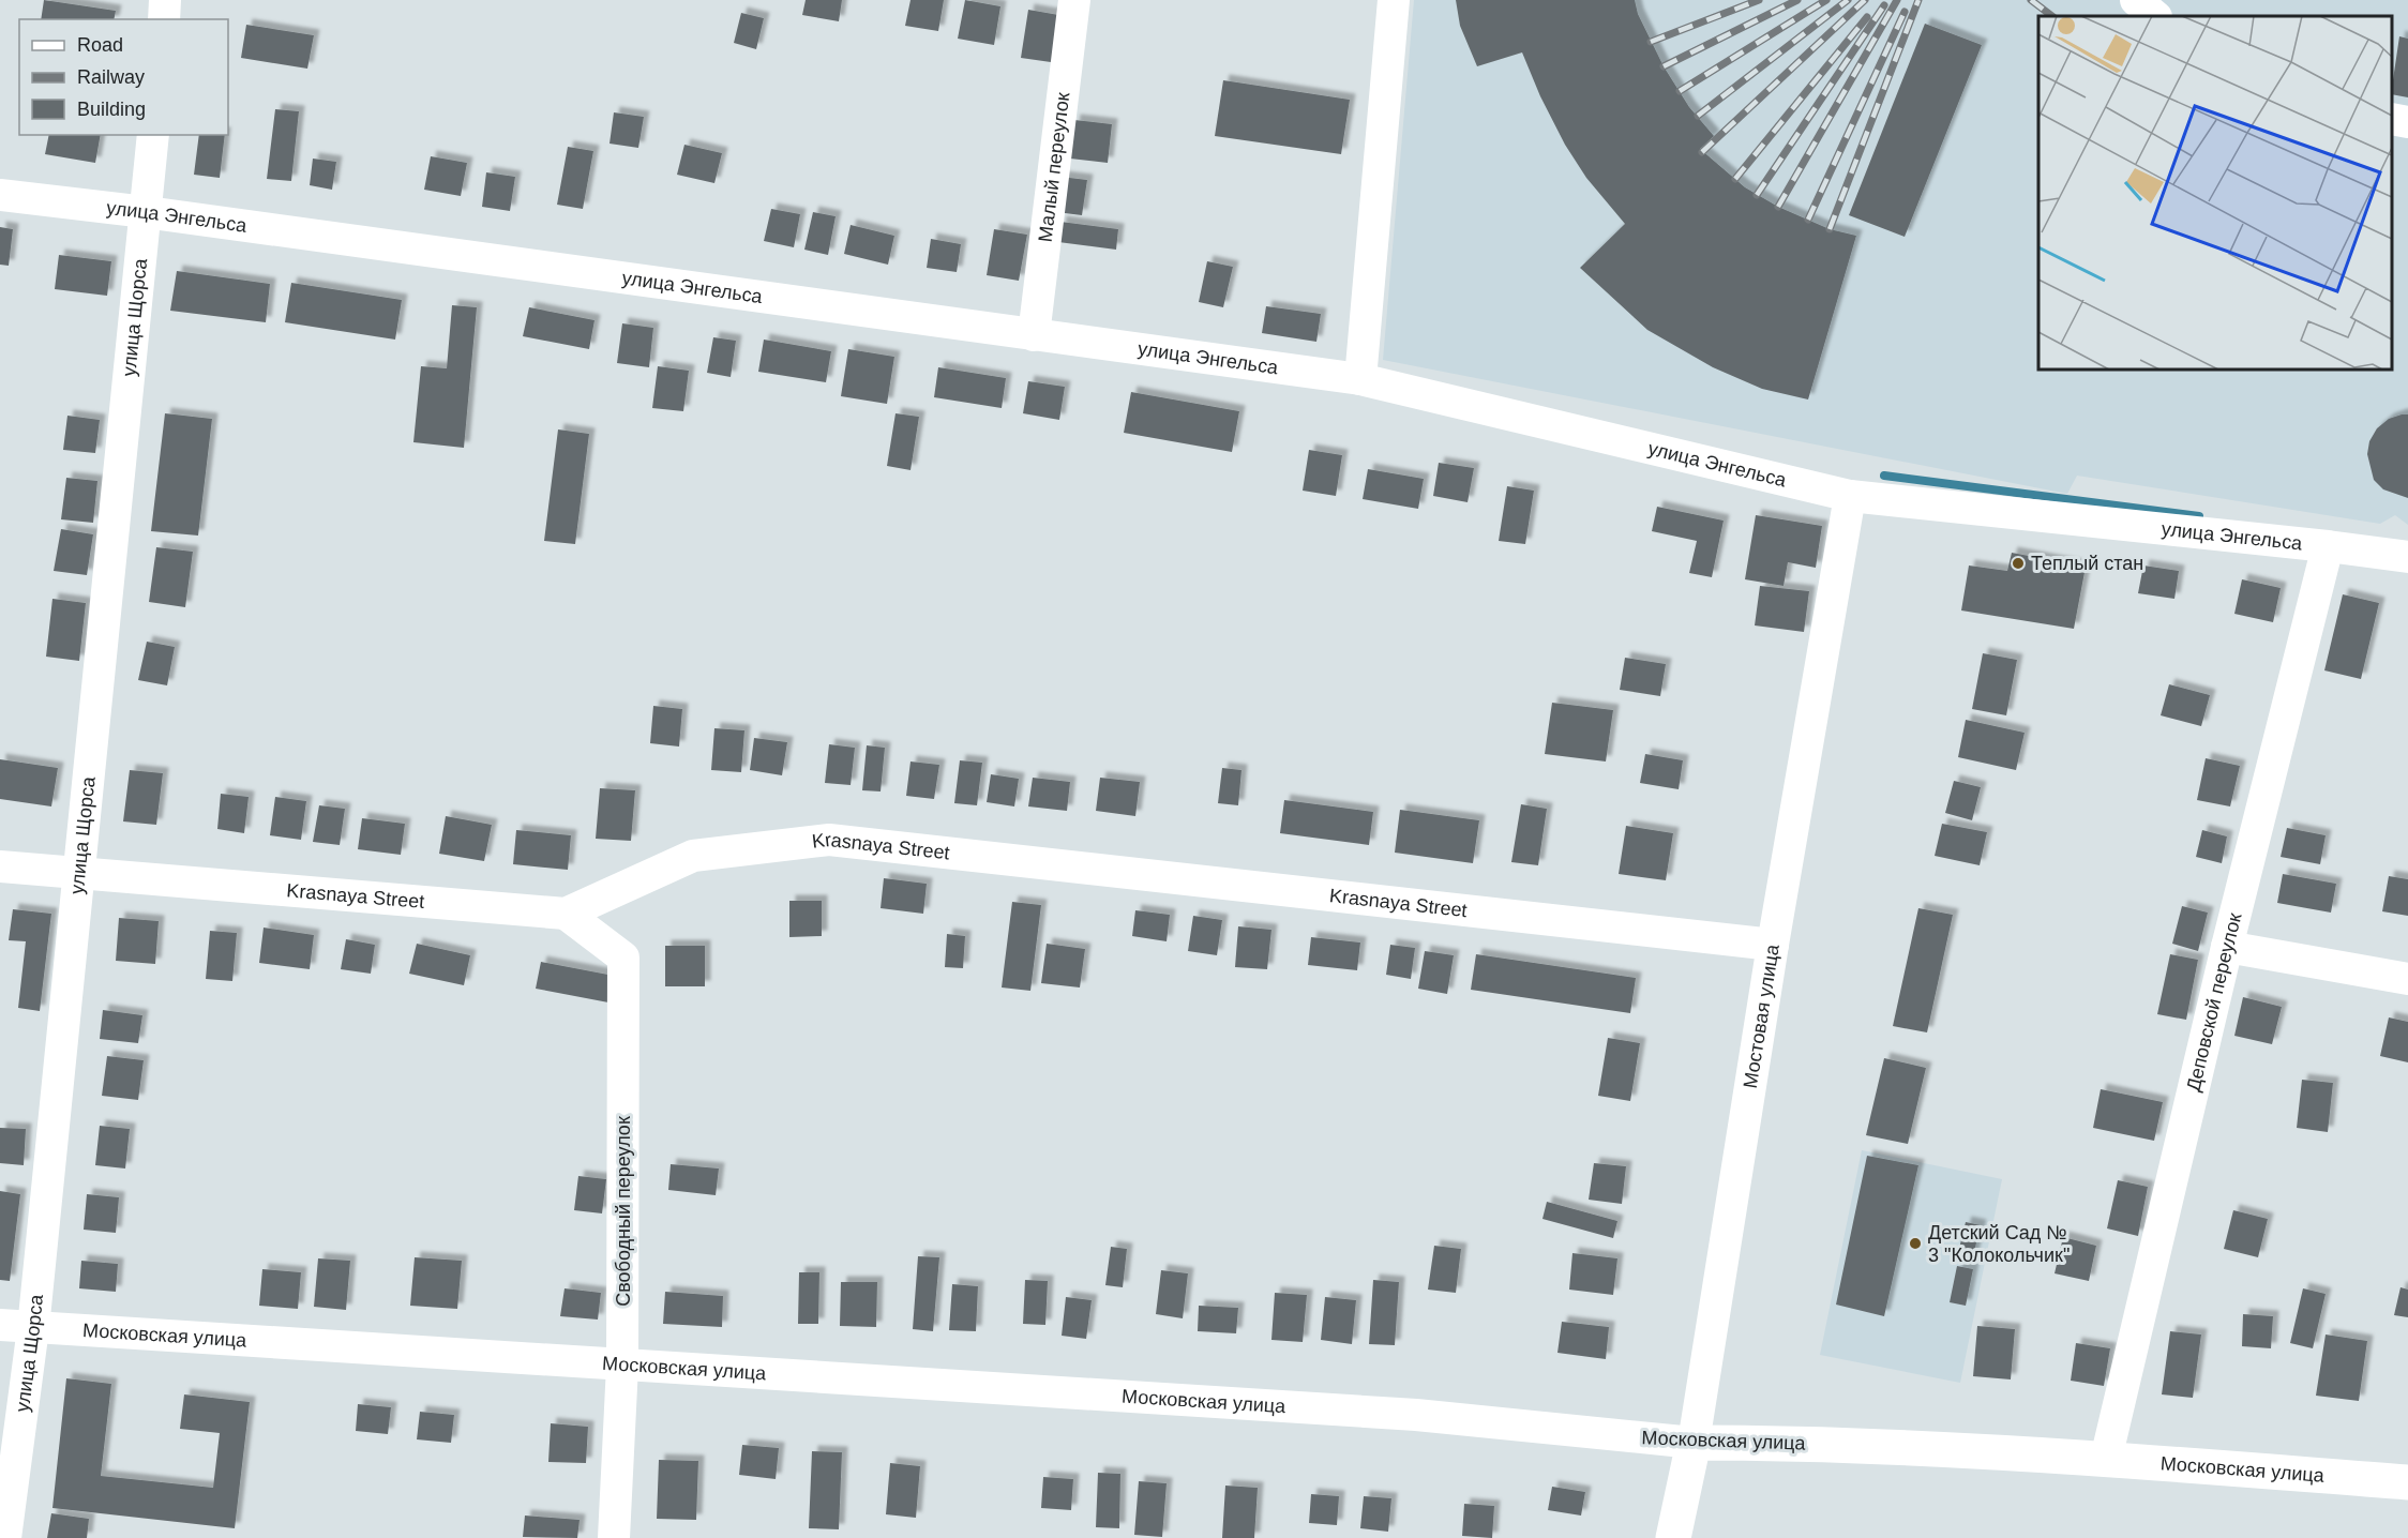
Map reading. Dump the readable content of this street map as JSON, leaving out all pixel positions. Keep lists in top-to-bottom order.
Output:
{
  "streets": {
    "main road": ["Мостовая улица", "Московская улица"],
    "street": [
      "Малый переулок",
      "улица Энгельса",
      "улица Щорса",
      "Krasnaya Street",
      "Деповской переулок",
      "Свободный переулок"
    ]
  },
  "crossings": [
    ["Малый переулок", "улица Энгельса"],
    ["улица Энгельса", "улица Щорса"],
    ["улица Энгельса", "Деповской переулок"],
    ["улица Энгельса", "Мостовая улица"],
    ["улица Щорса", "Krasnaya Street"],
    ["улица Щорса", "Московская улица"],
    ["Krasnaya Street", "Мостовая улица"],
    ["Krasnaya Street", "Свободный переулок"],
    ["Деповской переулок", "Московская улица"],
    ["Мостовая улица", "Московская улица"],
    ["Свободный переулок", "Московская улица"]
  ],
  "places": ["Теплый стан", "Детский Сад № 3 \"Колокольчик\""],
  "legend": ["Road", "Railway", "Building"]
}
